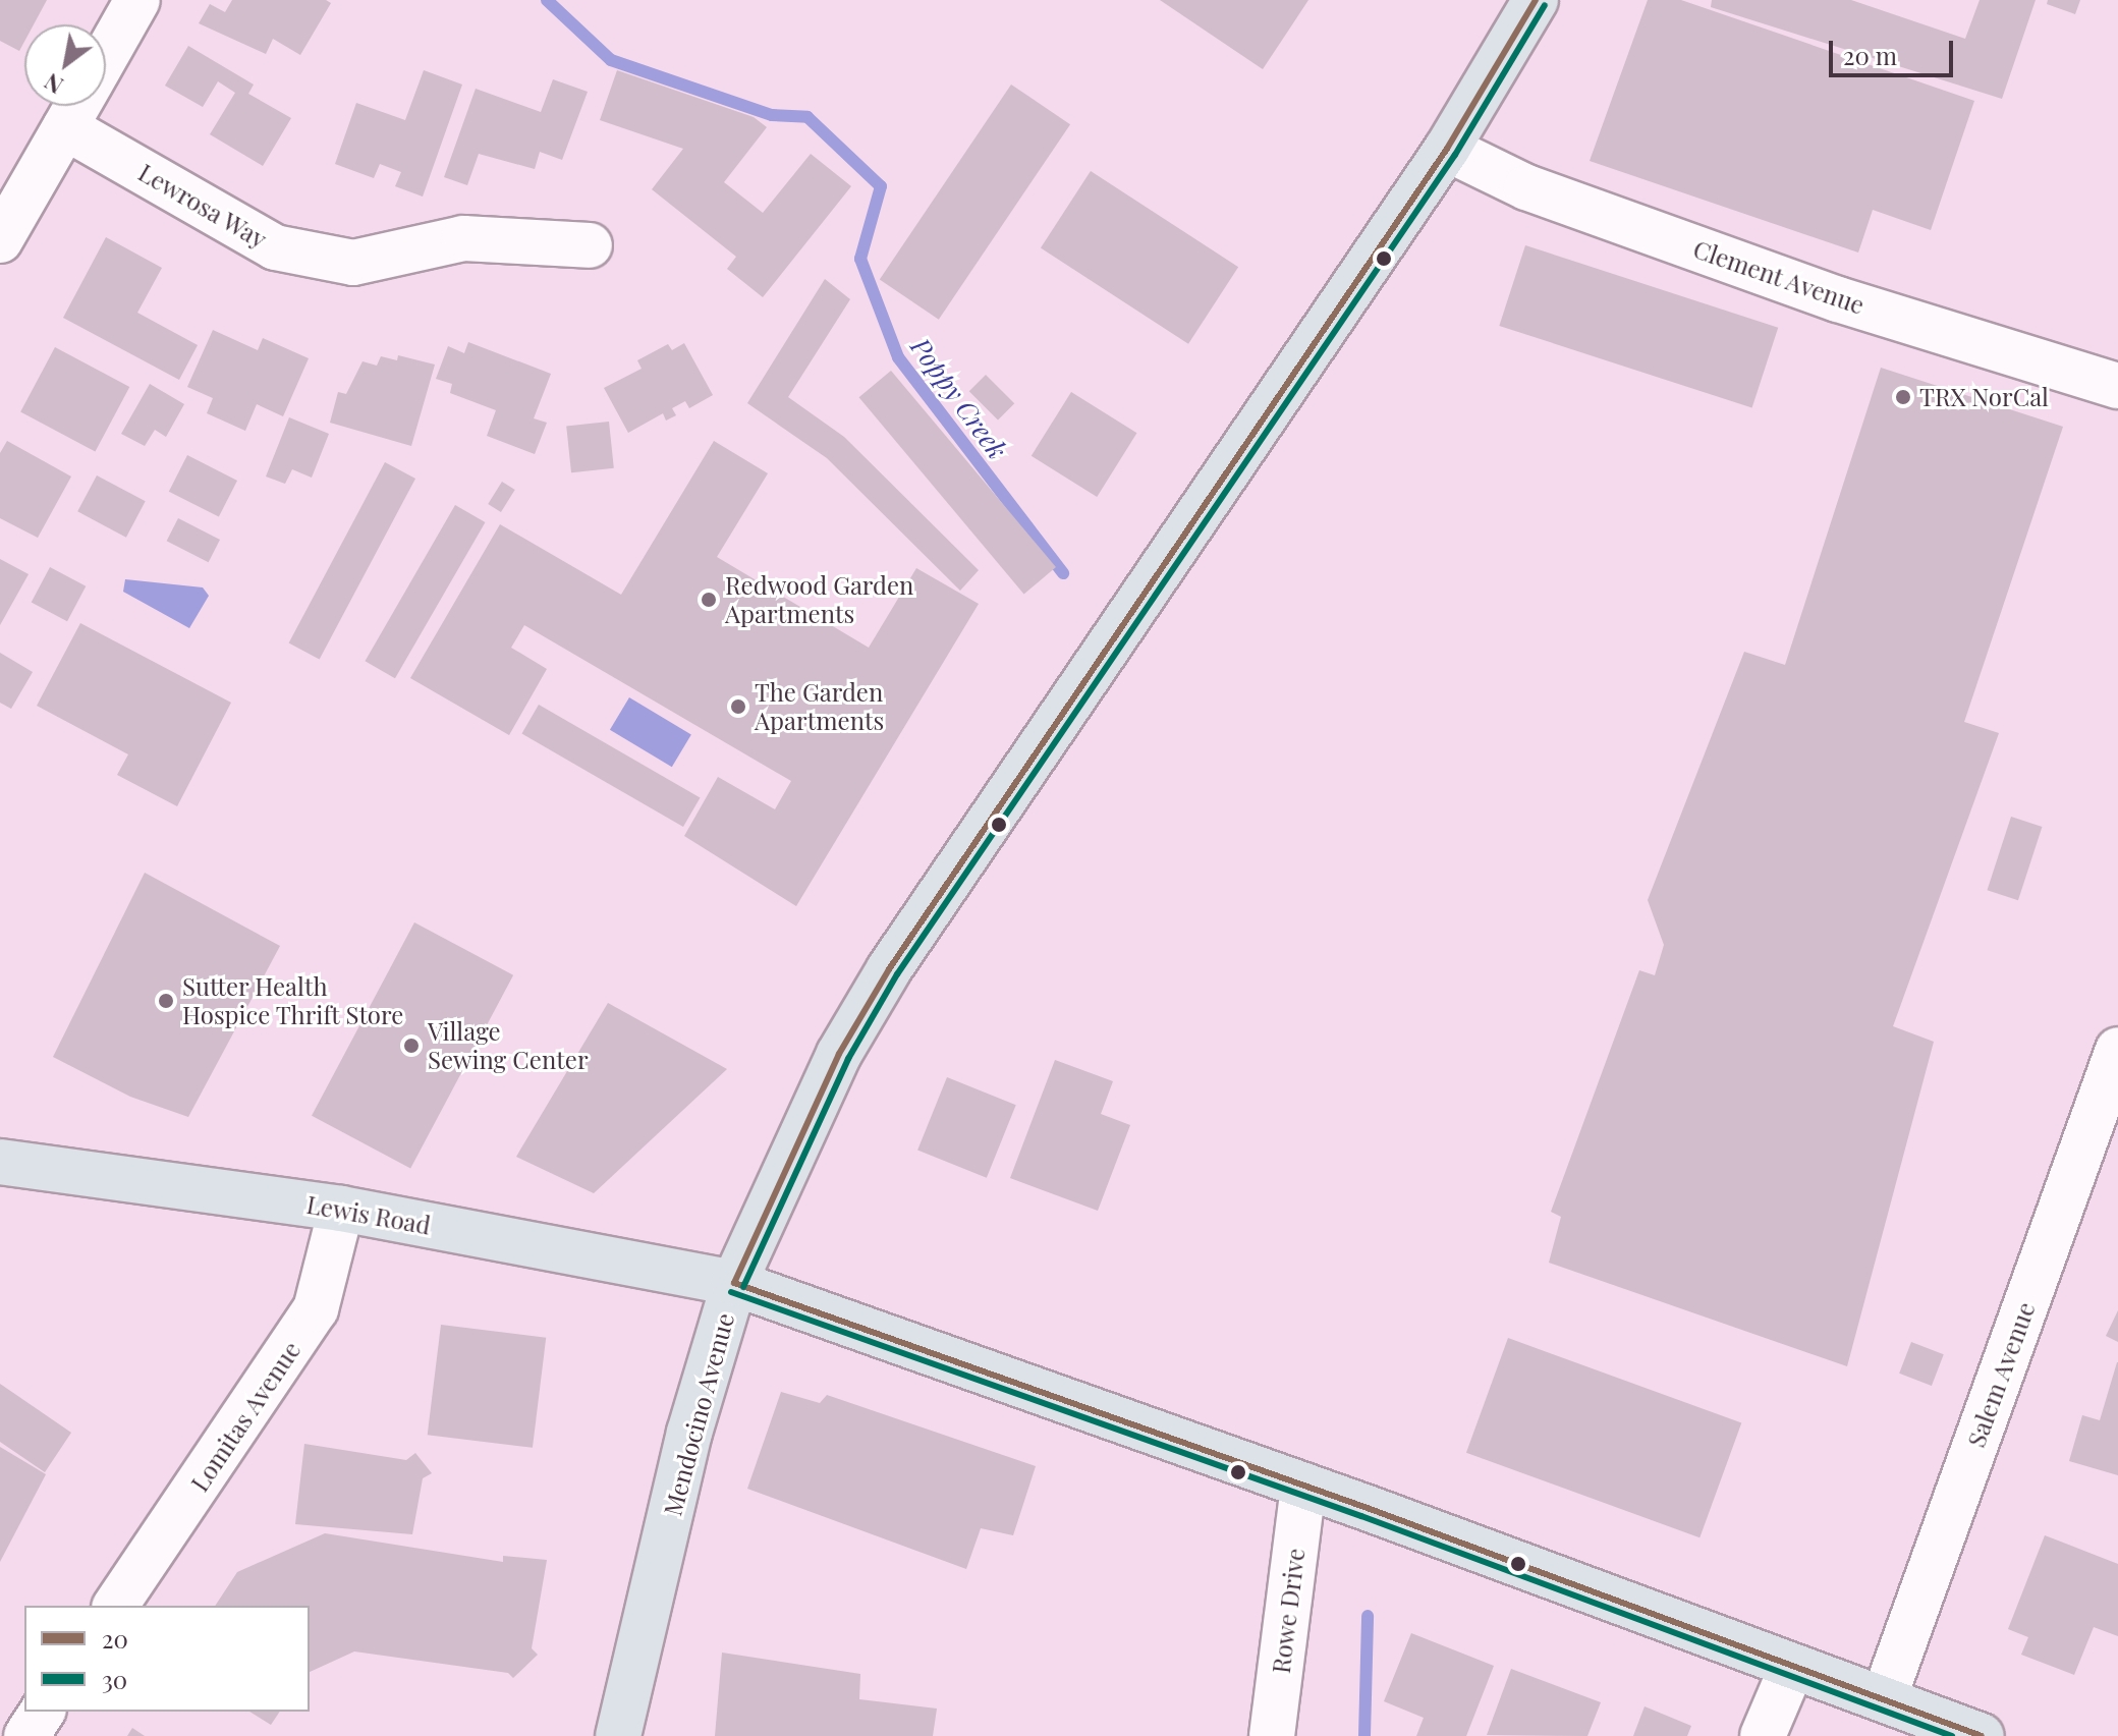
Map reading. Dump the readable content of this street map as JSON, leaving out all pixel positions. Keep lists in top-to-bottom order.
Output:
{
  "streets": {
    "main road": ["Lewis Road", "Mendocino Avenue"],
    "street": [
      "Lewrosa Way",
      "Clement Avenue",
      "Salem Avenue",
      "Lomitas Avenue",
      "Rowe Drive"
    ]
  },
  "crossings": [
    ["Clement Avenue", "Mendocino Avenue"],
    ["Lewis Road", "Salem Avenue"],
    ["Lewis Road", "Mendocino Avenue"],
    ["Lewis Road", "Lomitas Avenue"],
    ["Lewis Road", "Rowe Drive"]
  ],
  "water": ["Poppy Creek"],
  "places": [
    "TRX NorCal",
    "Redwood Garden Apartments",
    "The Garden Apartments",
    "Sutter Health Hospice Thrift Store",
    "Village Sewing Center"
  ],
  "lines": ["transit line 20", "transit line 30"],
  "legend": ["20", "30"],
  "scale_bar": "20 m",
  "north": "bottom left"
}
